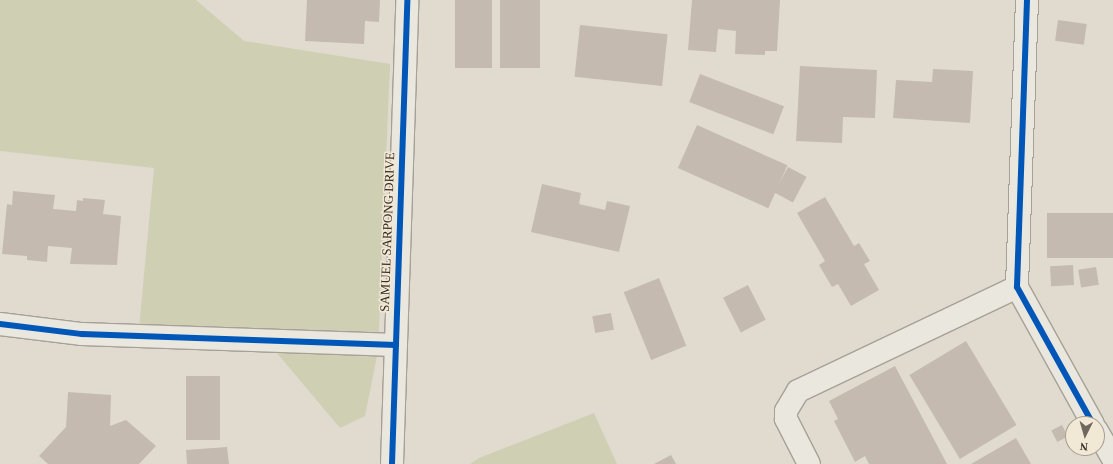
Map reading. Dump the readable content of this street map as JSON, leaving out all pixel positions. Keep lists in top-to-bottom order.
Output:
{
  "streets": {
    "street": ["SAMUEL SARPONG DRIVE"]
  },
  "north": "bottom"
}
